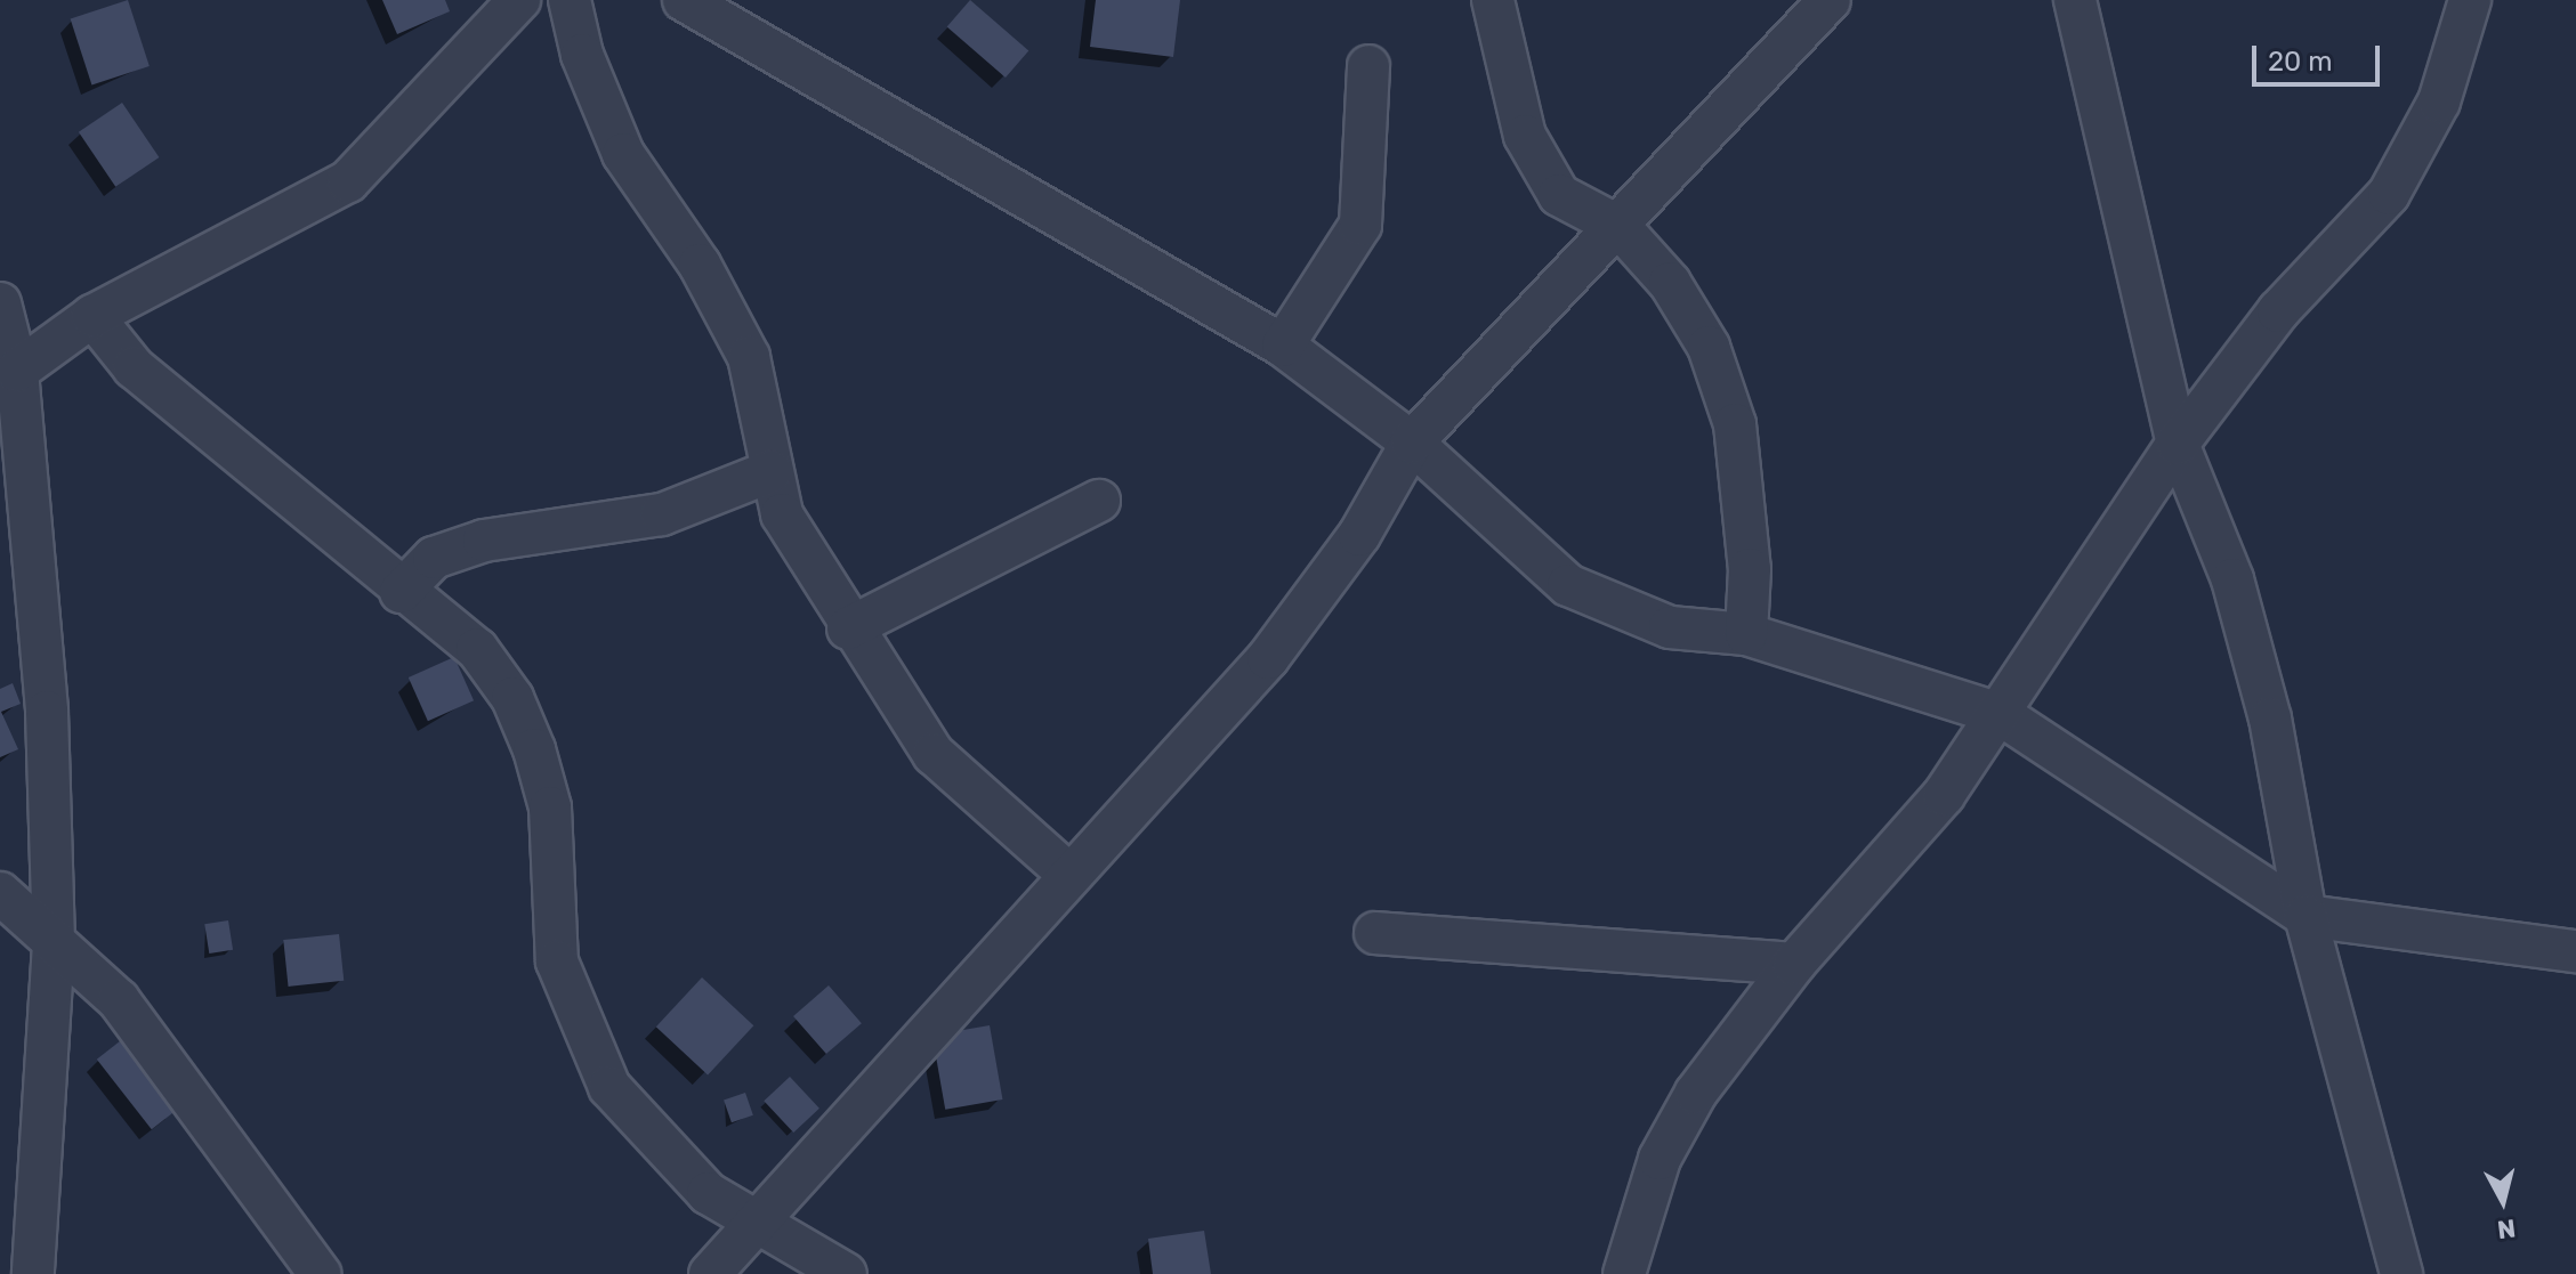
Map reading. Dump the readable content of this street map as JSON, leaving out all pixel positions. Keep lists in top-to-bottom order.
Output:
{
  "scale_bar": "20 m",
  "north": "bottom"
}
